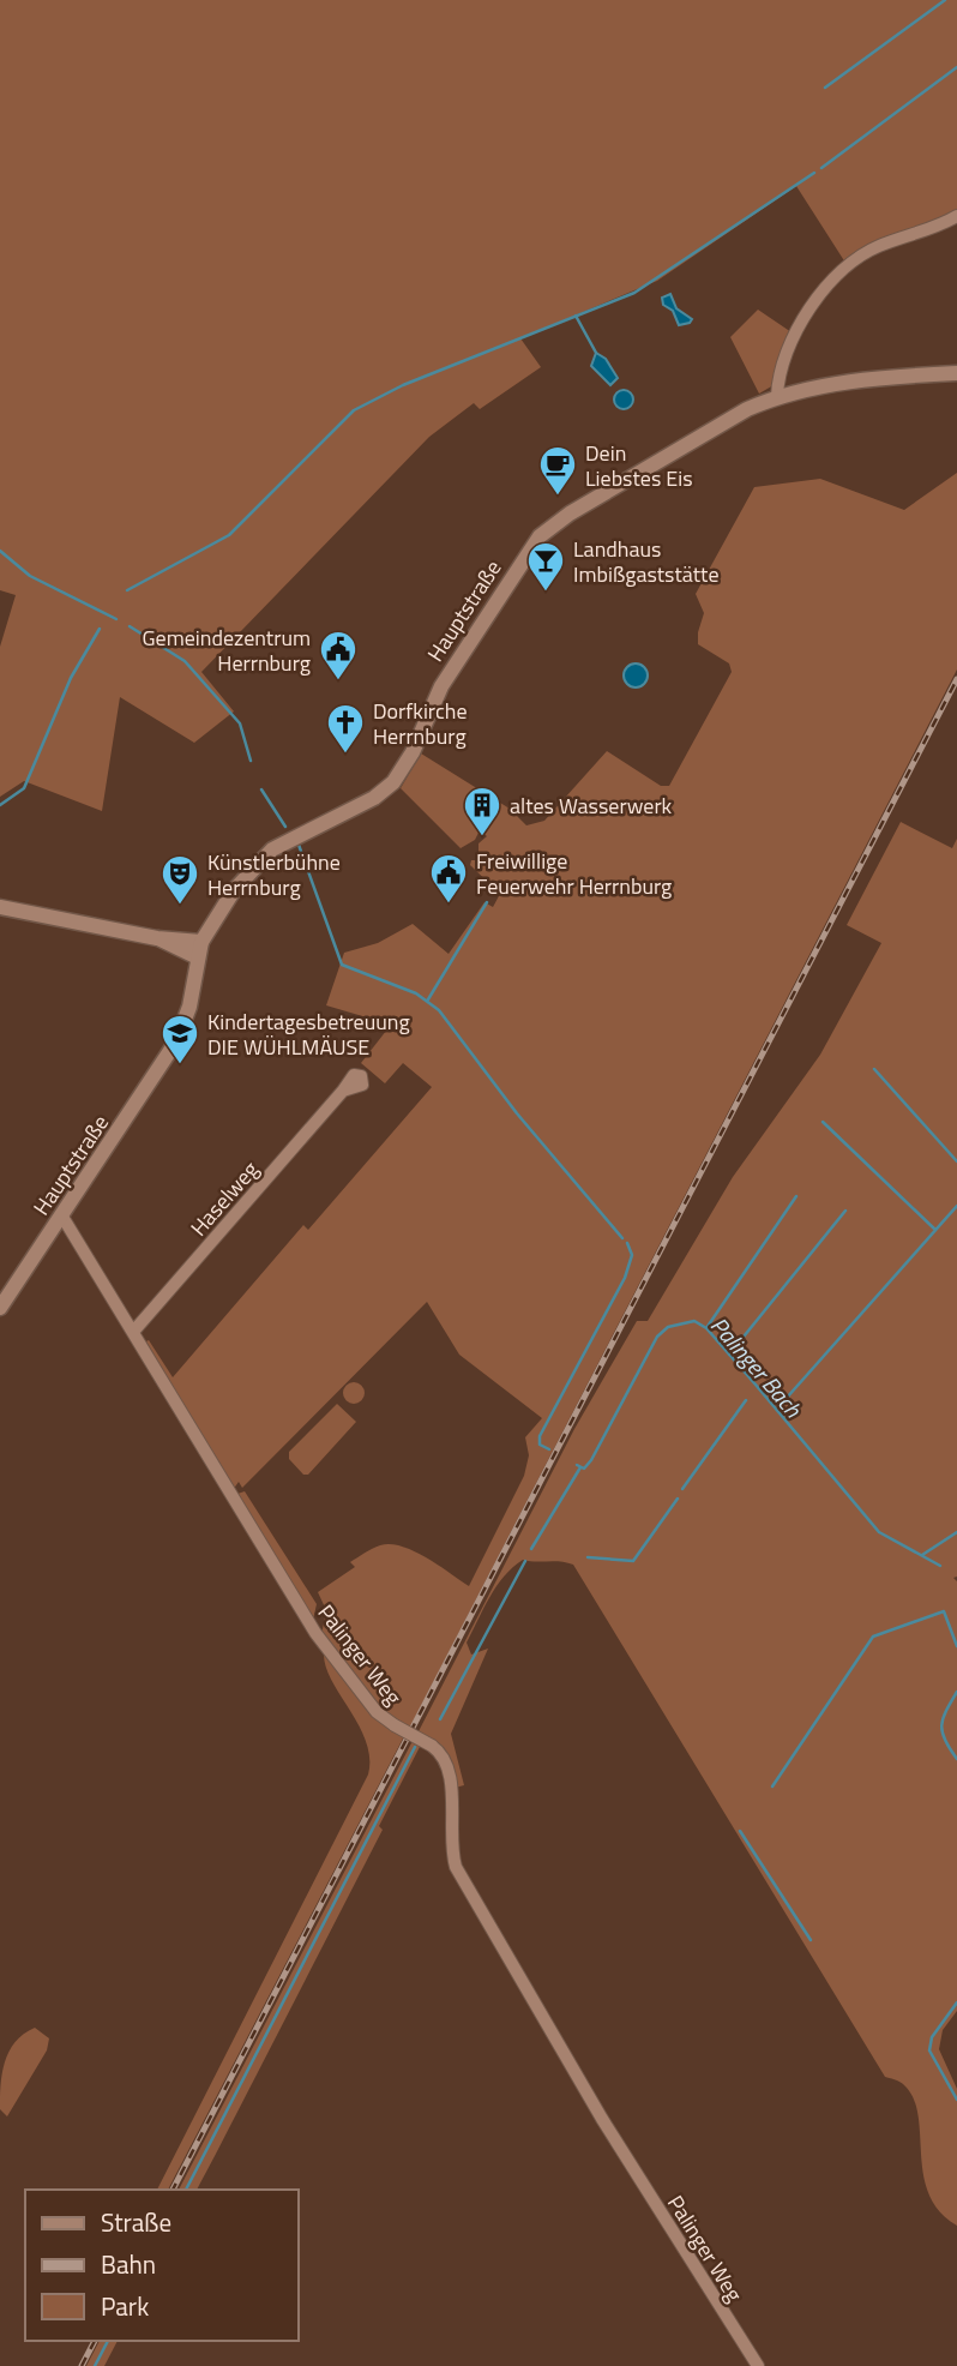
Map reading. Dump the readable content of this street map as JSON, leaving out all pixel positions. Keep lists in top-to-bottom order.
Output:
{
  "streets": {
    "main road": ["Hauptstraße"],
    "street": ["Haselweg", "Palinger Weg"]
  },
  "crossings": [
    ["Hauptstraße", "Palinger Weg"],
    ["Haselweg", "Palinger Weg"]
  ],
  "water": ["Palinger Bach"],
  "places": {
    "cafe": ["Dein Liebstes Eis"],
    "bar": ["Landhaus Imbißgaststätte"],
    "public building": ["Gemeindezentrum Herrnburg", "Freiwillige Feuerwehr Herrnburg"],
    "church": ["Dorfkirche Herrnburg"],
    "building": ["altes Wasserwerk"],
    "theatre": ["Künstlerbühne Herrnburg"],
    "school or university": ["Kindertagesbetreuung DIE WÜHLMÄUSE"]
  },
  "legend": ["Straße", "Bahn", "Park"]
}
